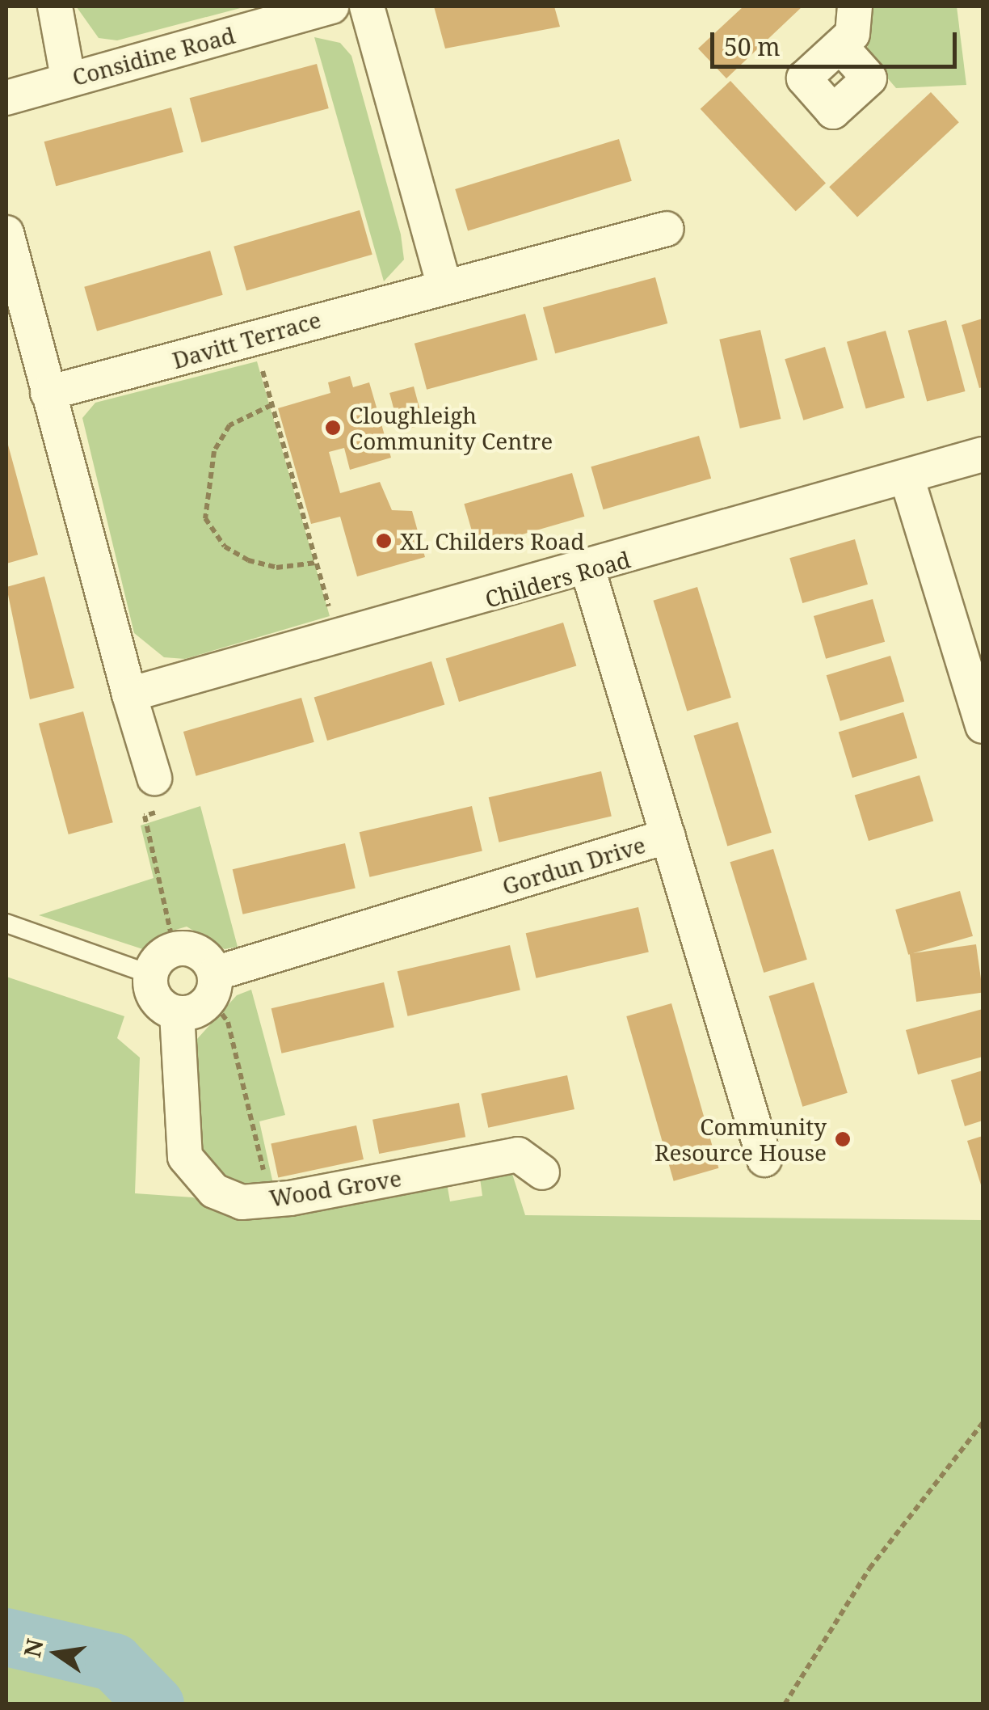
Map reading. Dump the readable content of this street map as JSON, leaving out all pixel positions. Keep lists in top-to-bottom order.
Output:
{
  "streets": {
    "street": [
      "Considine Road",
      "Davitt Terrace",
      "Childers Road",
      "Gordun Drive",
      "Wood Grove"
    ]
  },
  "crossings": [
    ["Childers Road", "Gordun Drive"],
    ["Gordun Drive", "Wood Grove"]
  ],
  "places": ["Cloughleigh Community Centre", "XL Childers Road", "Community Resource House"],
  "scale_bar": "50 m",
  "north": "left"
}
